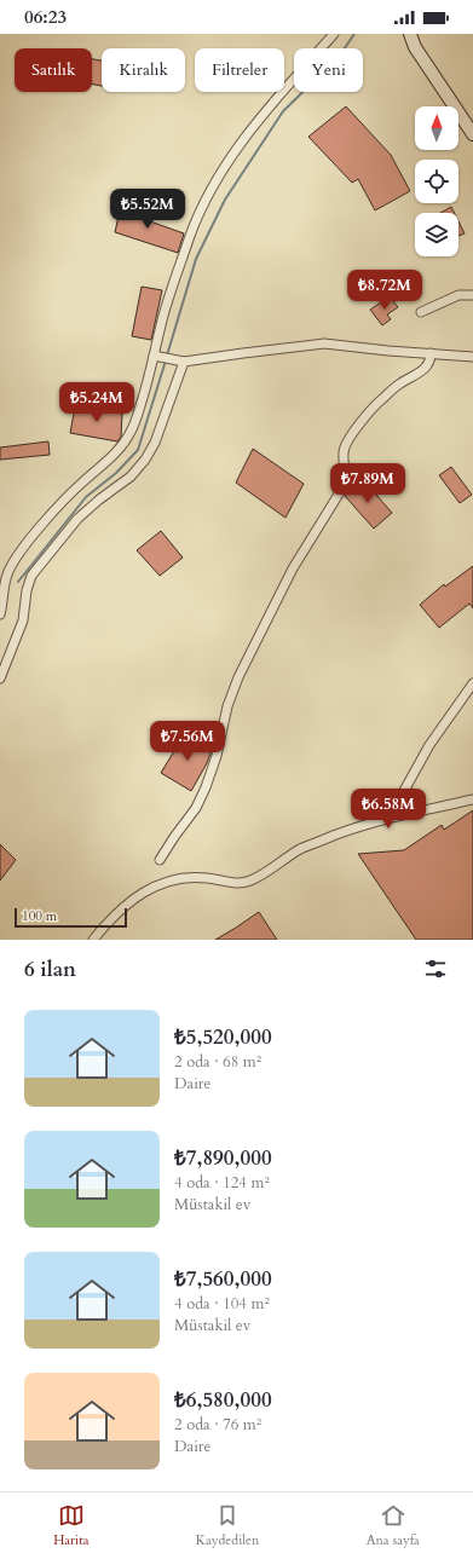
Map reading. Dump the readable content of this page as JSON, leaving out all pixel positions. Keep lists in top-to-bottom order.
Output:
{
  "scale_bar": "100 m",
  "north": "top",
  "page": {
    "status": "06:23",
    "chip": [
      "Satılık",
      "Kiralık",
      "Filtreler",
      "Yeni"
    ],
    "price": [
      "₺5.52M",
      "₺8.72M",
      "₺5.24M",
      "₺7.89M",
      "₺7.56M",
      "₺6.58M"
    ],
    "scale": "100 m",
    "heading": "6 ilan",
    "list": [
      {
        "name": "₺5,520,000",
        "note": "2 oda · 68 m² · Daire"
      },
      {
        "name": "₺7,890,000",
        "note": "4 oda · 124 m² · Müstakil ev"
      },
      {
        "name": "₺7,560,000",
        "note": "4 oda · 104 m² · Müstakil ev"
      },
      {
        "name": "₺6,580,000",
        "note": "2 oda · 76 m² · Daire"
      }
    ],
    "tabs": ["Harita", "Kaydedilen", "Ana sayfa"]
  }
}
